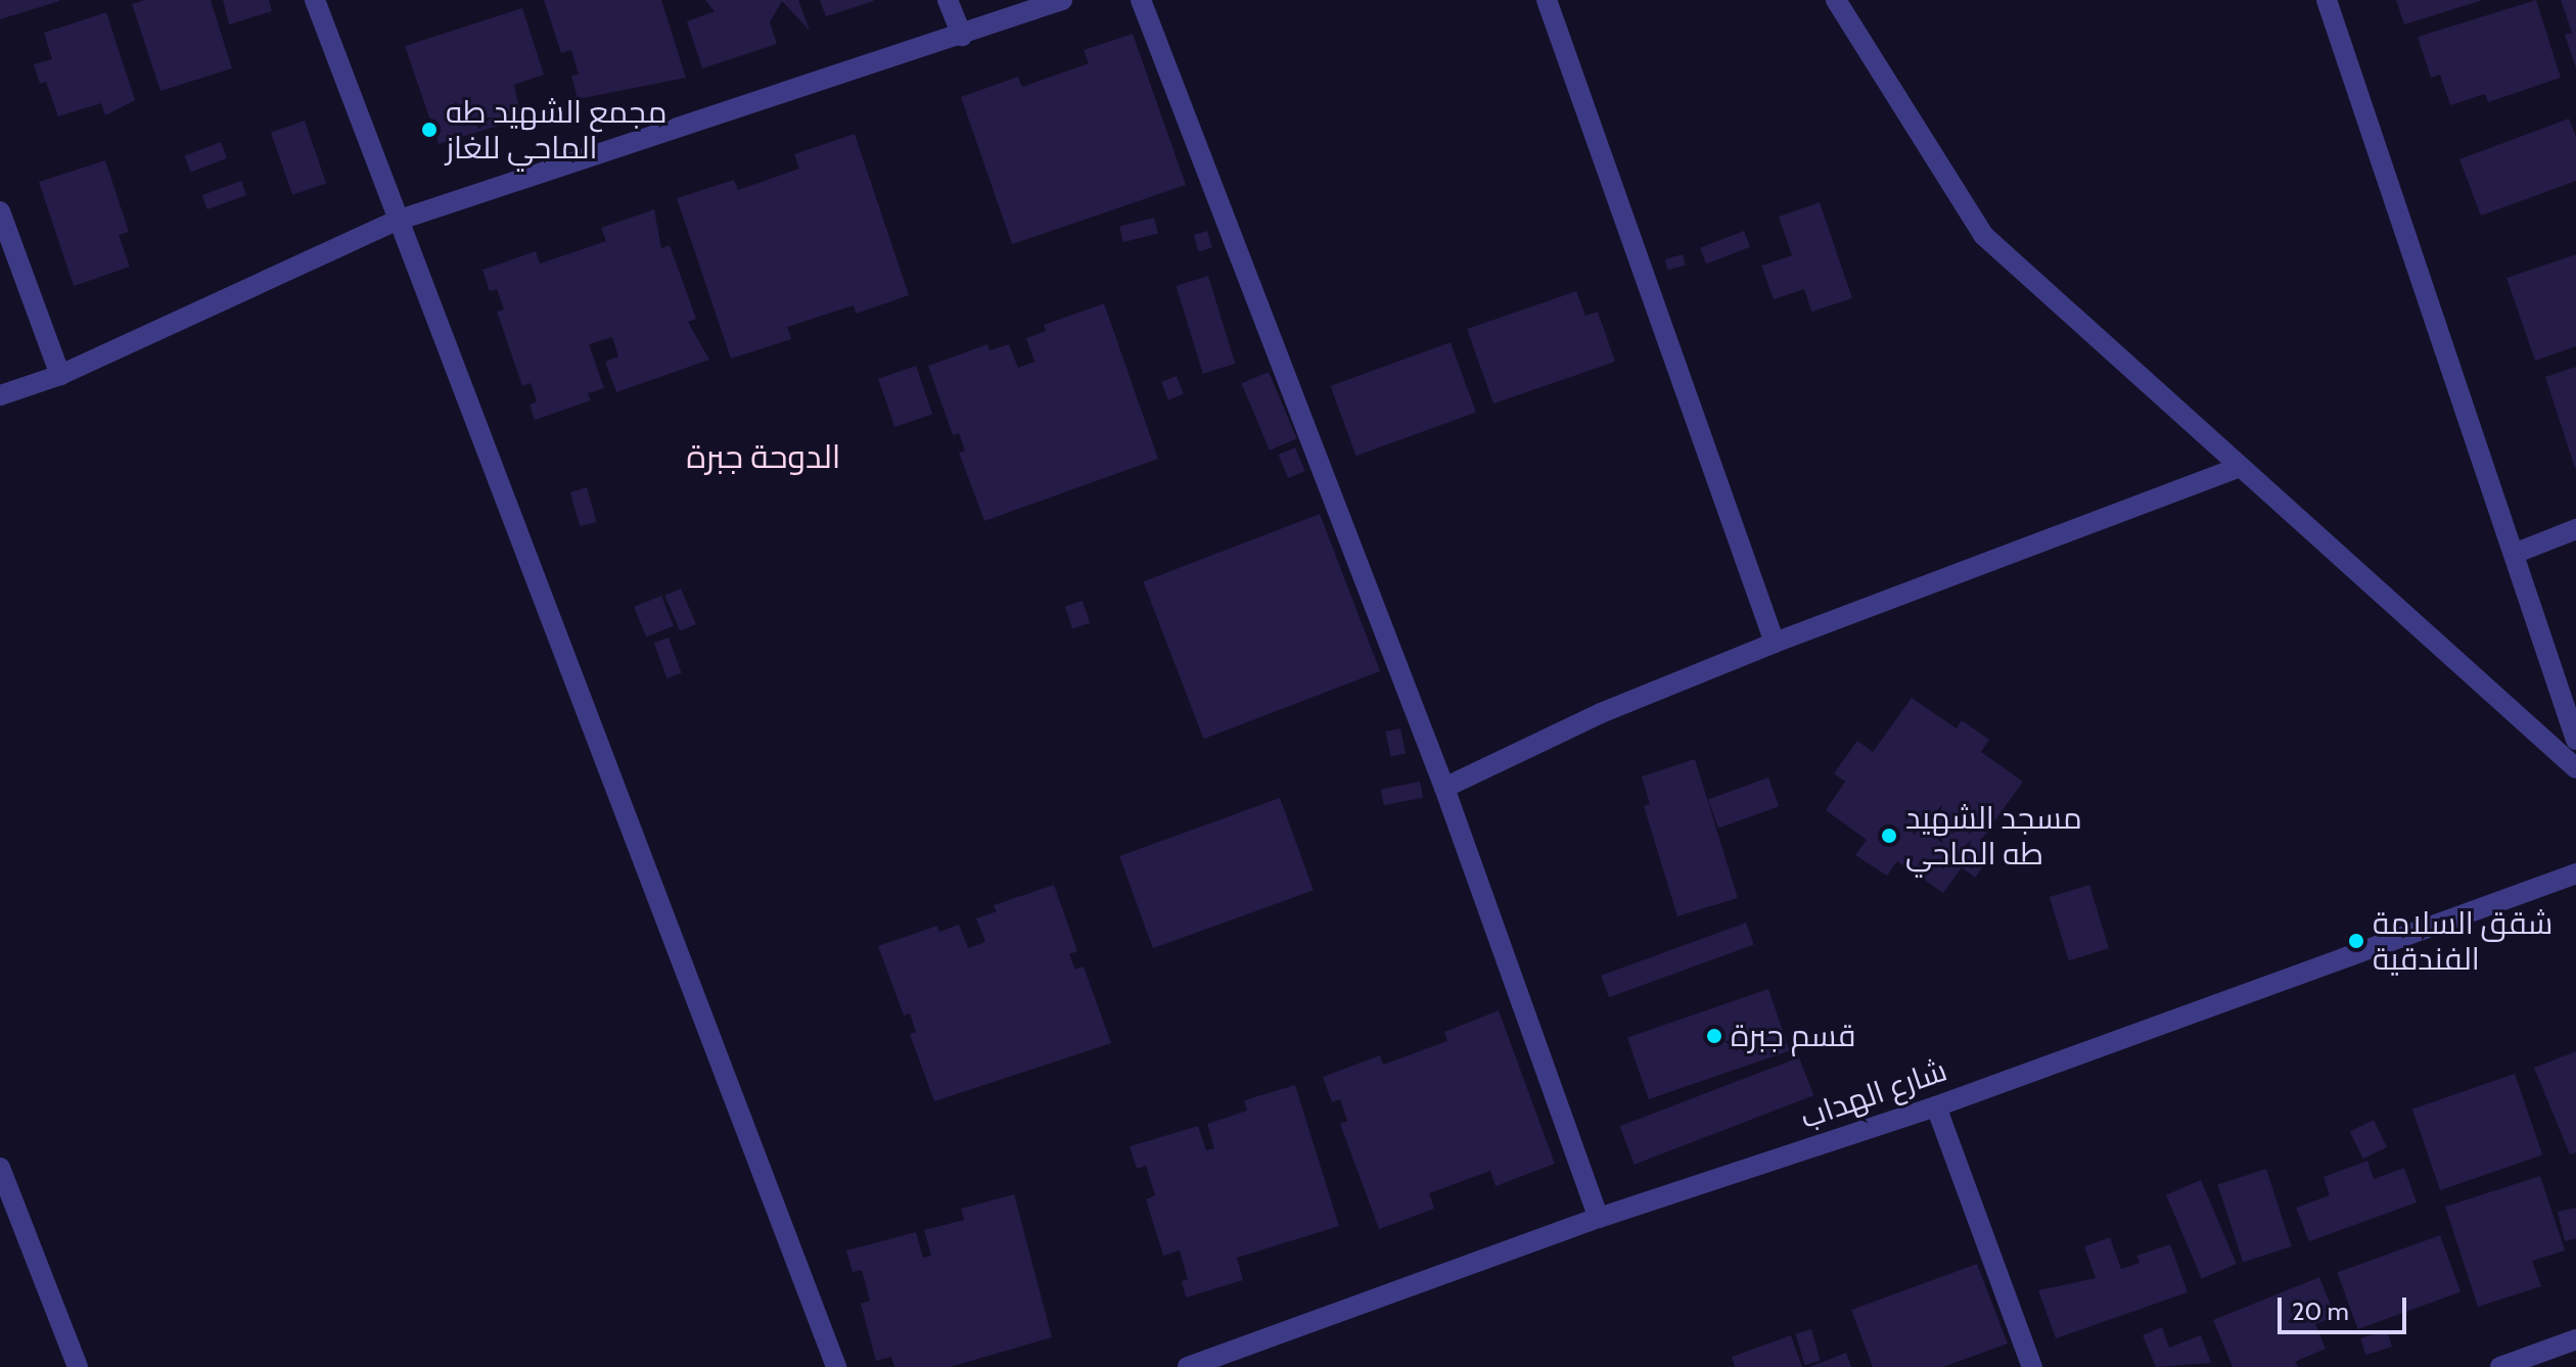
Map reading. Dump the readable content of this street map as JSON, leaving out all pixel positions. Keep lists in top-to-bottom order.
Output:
{
  "streets": {
    "street": ["شارع الهداب"]
  },
  "districts": ["الدوحة جبرة"],
  "places": [
    "مجمع الشهيد طه الماحي للغاز",
    "مسجد الشهيد طه الماحي",
    "شقق السلامة الفندقية",
    "قسم جبرة"
  ],
  "scale_bar": "20 m"
}
